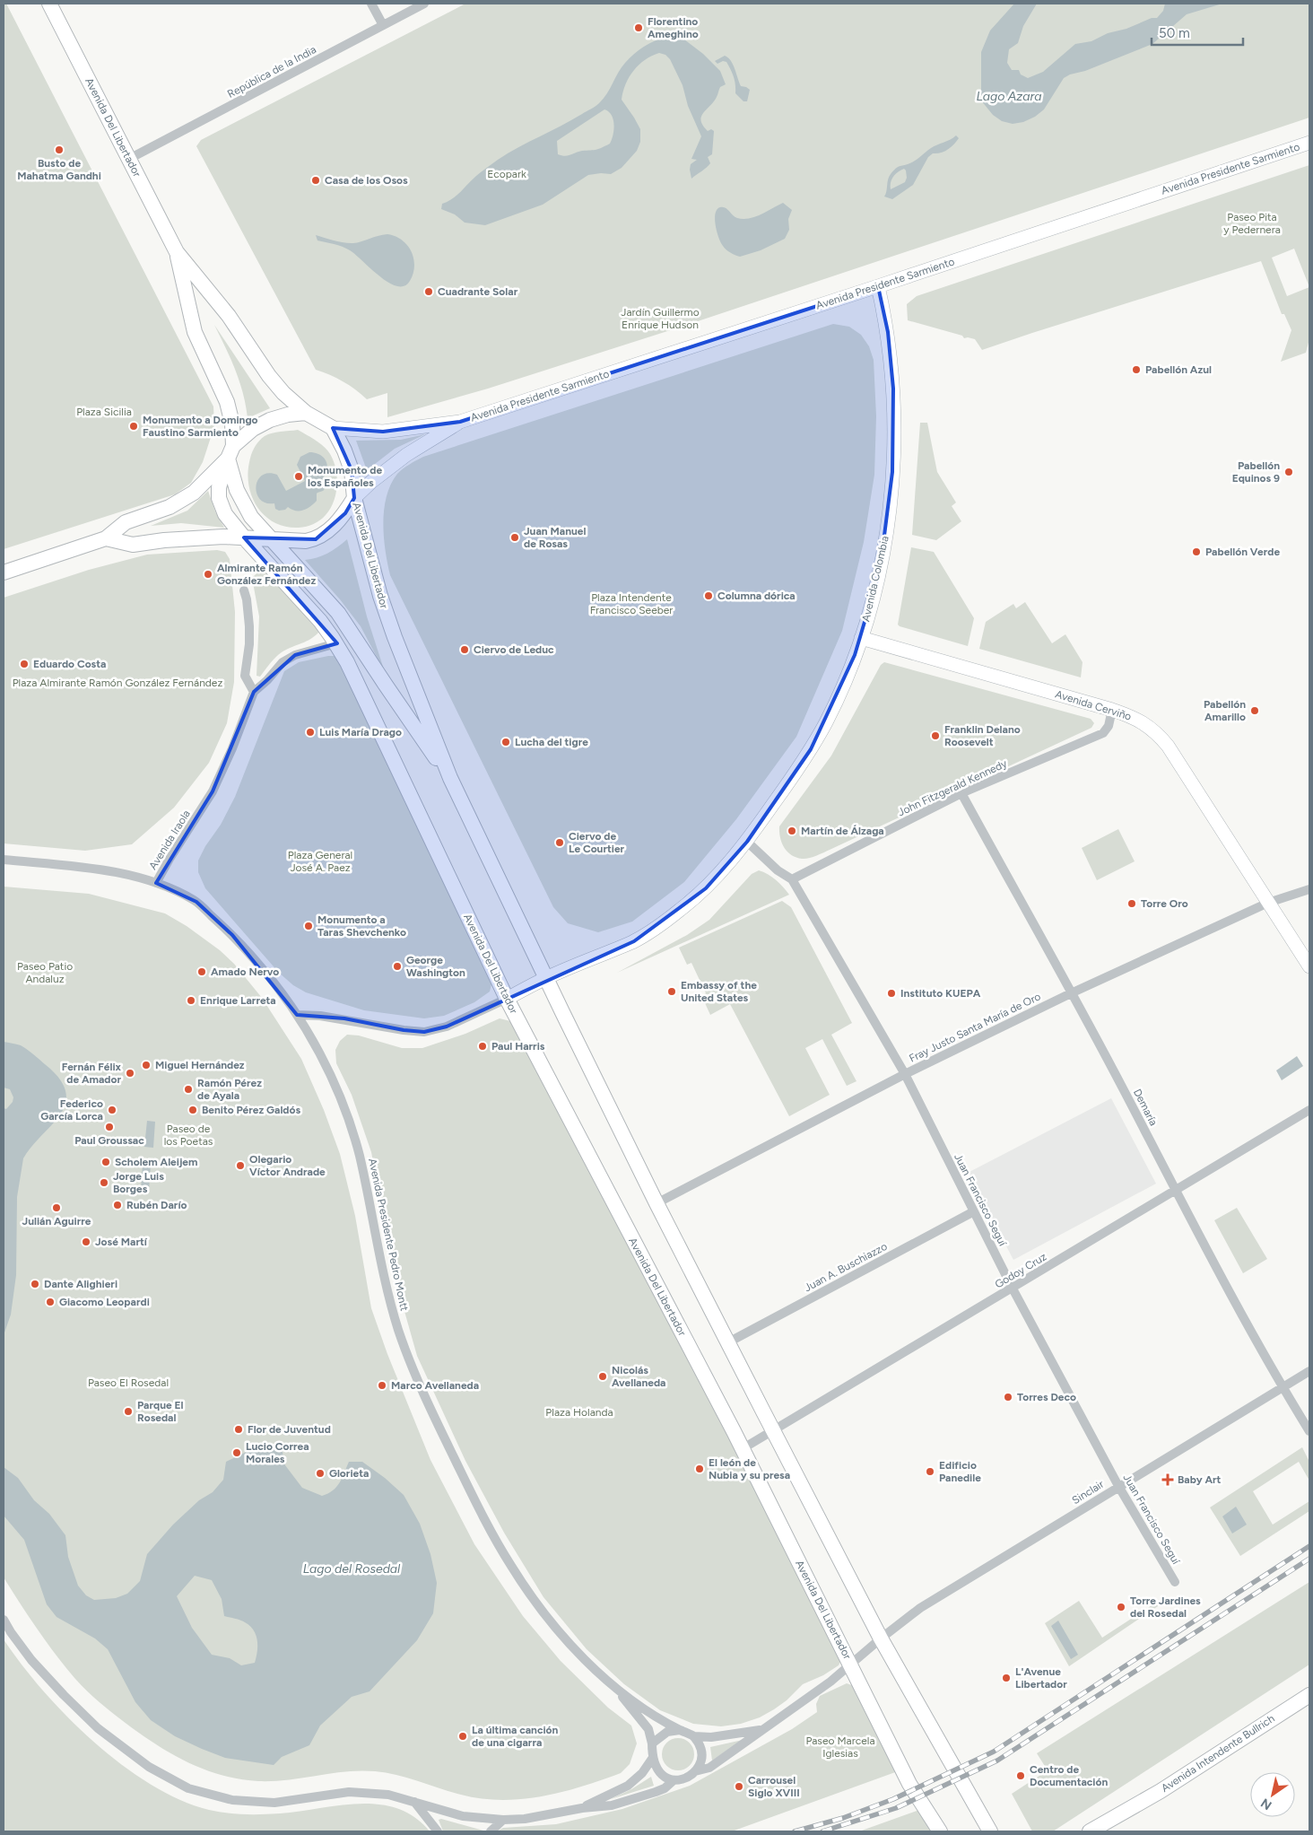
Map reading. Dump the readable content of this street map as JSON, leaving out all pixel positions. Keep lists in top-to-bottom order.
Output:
{
  "streets": {
    "main road": [
      "Avenida Del Libertador",
      "Avenida Presidente Sarmiento",
      "Avenida Colombia",
      "Avenida Cerviño",
      "Avenida Intendente Bullrich"
    ],
    "street": [
      "República de la India",
      "John Fitzgerald Kennedy",
      "Avenida Iraola",
      "Fray Justo Santa María de Oro",
      "Demaría",
      "Juan Francisco Seguí",
      "Avenida Presidente Pedro Montt",
      "Juan A. Buschiazzo",
      "Godoy Cruz",
      "Sinclair"
    ]
  },
  "crossings": [
    ["República de la India", "Avenida Del Libertador"],
    ["Avenida Del Libertador", "Avenida Presidente Sarmiento"],
    ["Avenida Del Libertador", "Avenida Colombia"],
    ["Avenida Del Libertador", "Avenida Iraola"],
    ["Avenida Del Libertador", "Fray Justo Santa María de Oro"],
    ["Avenida Del Libertador", "Juan A. Buschiazzo"],
    ["Avenida Del Libertador", "Godoy Cruz"],
    ["Avenida Del Libertador", "Sinclair"],
    ["Avenida Presidente Sarmiento", "Avenida Colombia"],
    ["Avenida Colombia", "Avenida Cerviño"],
    ["Avenida Colombia", "Juan Francisco Seguí"],
    ["Avenida Cerviño", "John Fitzgerald Kennedy"],
    ["Avenida Cerviño", "Fray Justo Santa María de Oro"],
    ["John Fitzgerald Kennedy", "Demaría"],
    ["John Fitzgerald Kennedy", "Juan Francisco Seguí"],
    ["Avenida Iraola", "Avenida Presidente Pedro Montt"],
    ["Fray Justo Santa María de Oro", "Demaría"],
    ["Fray Justo Santa María de Oro", "Juan Francisco Seguí"],
    ["Demaría", "Godoy Cruz"],
    ["Demaría", "Sinclair"],
    ["Juan Francisco Seguí", "Juan A. Buschiazzo"],
    ["Juan Francisco Seguí", "Godoy Cruz"],
    ["Juan Francisco Seguí", "Sinclair"],
    ["Avenida Presidente Pedro Montt", "Sinclair"]
  ],
  "water": ["Lago Azara", "Lago del Rosedal"],
  "parks": [
    "Ecopark",
    "Paseo Pita y Pedernera",
    "Jardín Guillermo Enrique Hudson",
    "Plaza Sicilia",
    "Plaza Intendente Francisco Seeber",
    "Plaza Almirante Ramón González Fernández",
    "Plaza General José A. Paez",
    "Paseo Patio Andaluz",
    "Paseo de los Poetas",
    "Paseo El Rosedal",
    "Plaza Holanda",
    "Paseo Marcela Iglesias"
  ],
  "places": {
    "other": [
      "Florentino Ameghino",
      "Busto de Mahatma Gandhi",
      "Casa de los Osos",
      "Cuadrante Solar",
      "Pabellón Azul",
      "Monumento a Domingo Faustino Sarmiento",
      "Pabellón Equinos 9",
      "Monumento de los Españoles",
      "Juan Manuel de Rosas",
      "Pabellón Verde",
      "Almirante Ramón González Fernández",
      "Columna dórica",
      "Ciervo de Leduc",
      "Eduardo Costa",
      "Pabellón Amarillo",
      "Luis María Drago",
      "Franklin Delano Roosevelt",
      "Lucha del tigre",
      "Martín de Álzaga",
      "Ciervo de Le Courtier",
      "Torre Oro",
      "Monumento a Taras Shevchenko",
      "George Washington",
      "Amado Nervo",
      "Embassy of the United States",
      "Instituto KUEPA",
      "Enrique Larreta",
      "Paul Harris",
      "Miguel Hernández",
      "Fernán Félix de Amador",
      "Ramón Pérez de Ayala",
      "Federico García Lorca",
      "Benito Pérez Galdós",
      "Paul Groussac",
      "Scholem Aleijem",
      "Olegario Víctor Andrade",
      "Jorge Luis Borges",
      "Rubén Darío",
      "Julián Aguirre",
      "José Martí",
      "Dante Alighieri",
      "Giacomo Leopardi",
      "Nicolás Avellaneda",
      "Marco Avellaneda",
      "Torres Deco",
      "Parque El Rosedal",
      "Flor de Juventud",
      "Lucio Correa Morales",
      "El león de Nubia y su presa",
      "Edificio Panedile",
      "Glorieta",
      "Torre Jardines del Rosedal",
      "L'Avenue Libertador",
      "La última canción de una cigarra",
      "Centro de Documentación",
      "Carrousel Siglo XVIII"
    ],
    "health": ["Baby Art"]
  },
  "scale_bar": "50 m",
  "north": "bottom left"
}
